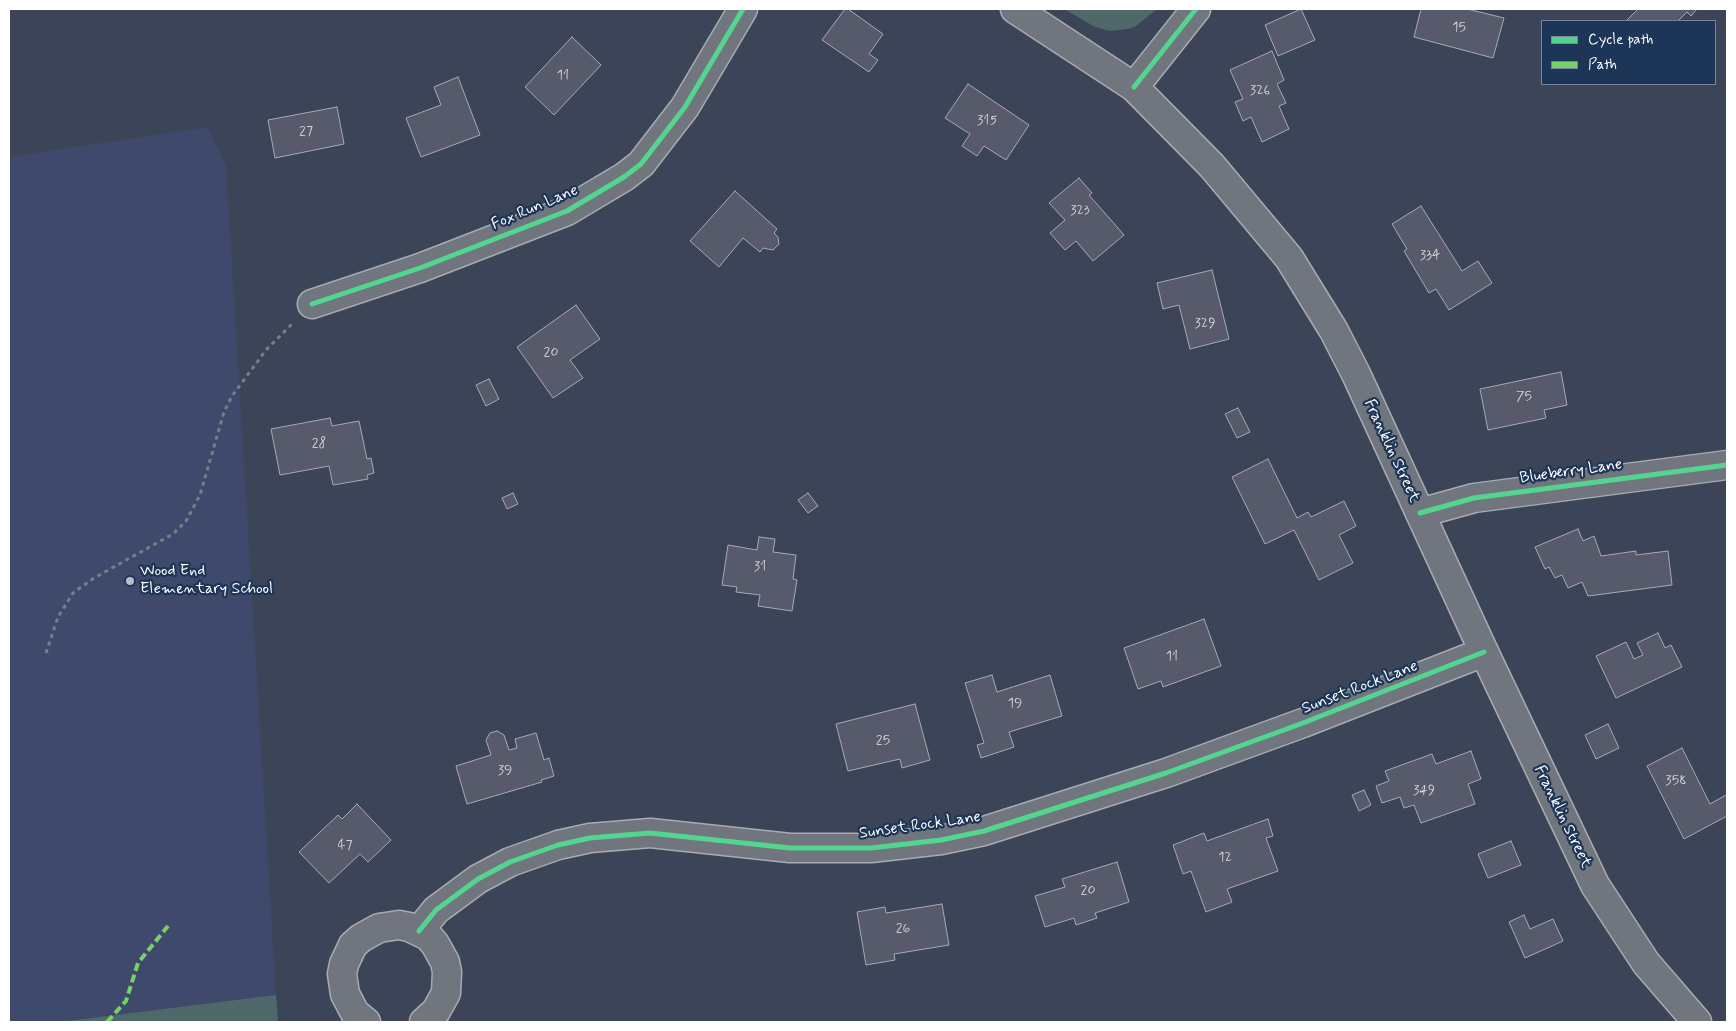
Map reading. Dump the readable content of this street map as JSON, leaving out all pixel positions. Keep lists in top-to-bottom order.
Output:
{
  "streets": {
    "street": [
      "Fox Run Lane",
      "Franklin Street",
      "Blueberry Lane",
      "Sunset Rock Lane"
    ]
  },
  "crossings": [
    ["Franklin Street", "Blueberry Lane"],
    ["Franklin Street", "Sunset Rock Lane"]
  ],
  "places": ["Wood End Elementary School"],
  "house_numbers": [
    "15",
    "11",
    "326",
    "315",
    "27",
    "323",
    "334",
    "329",
    "20",
    "75",
    "28",
    "31",
    "11",
    "19",
    "25",
    "39",
    "358",
    "349",
    "47",
    "12",
    "20",
    "26"
  ],
  "legend": ["Cycle path", "Path"]
}
